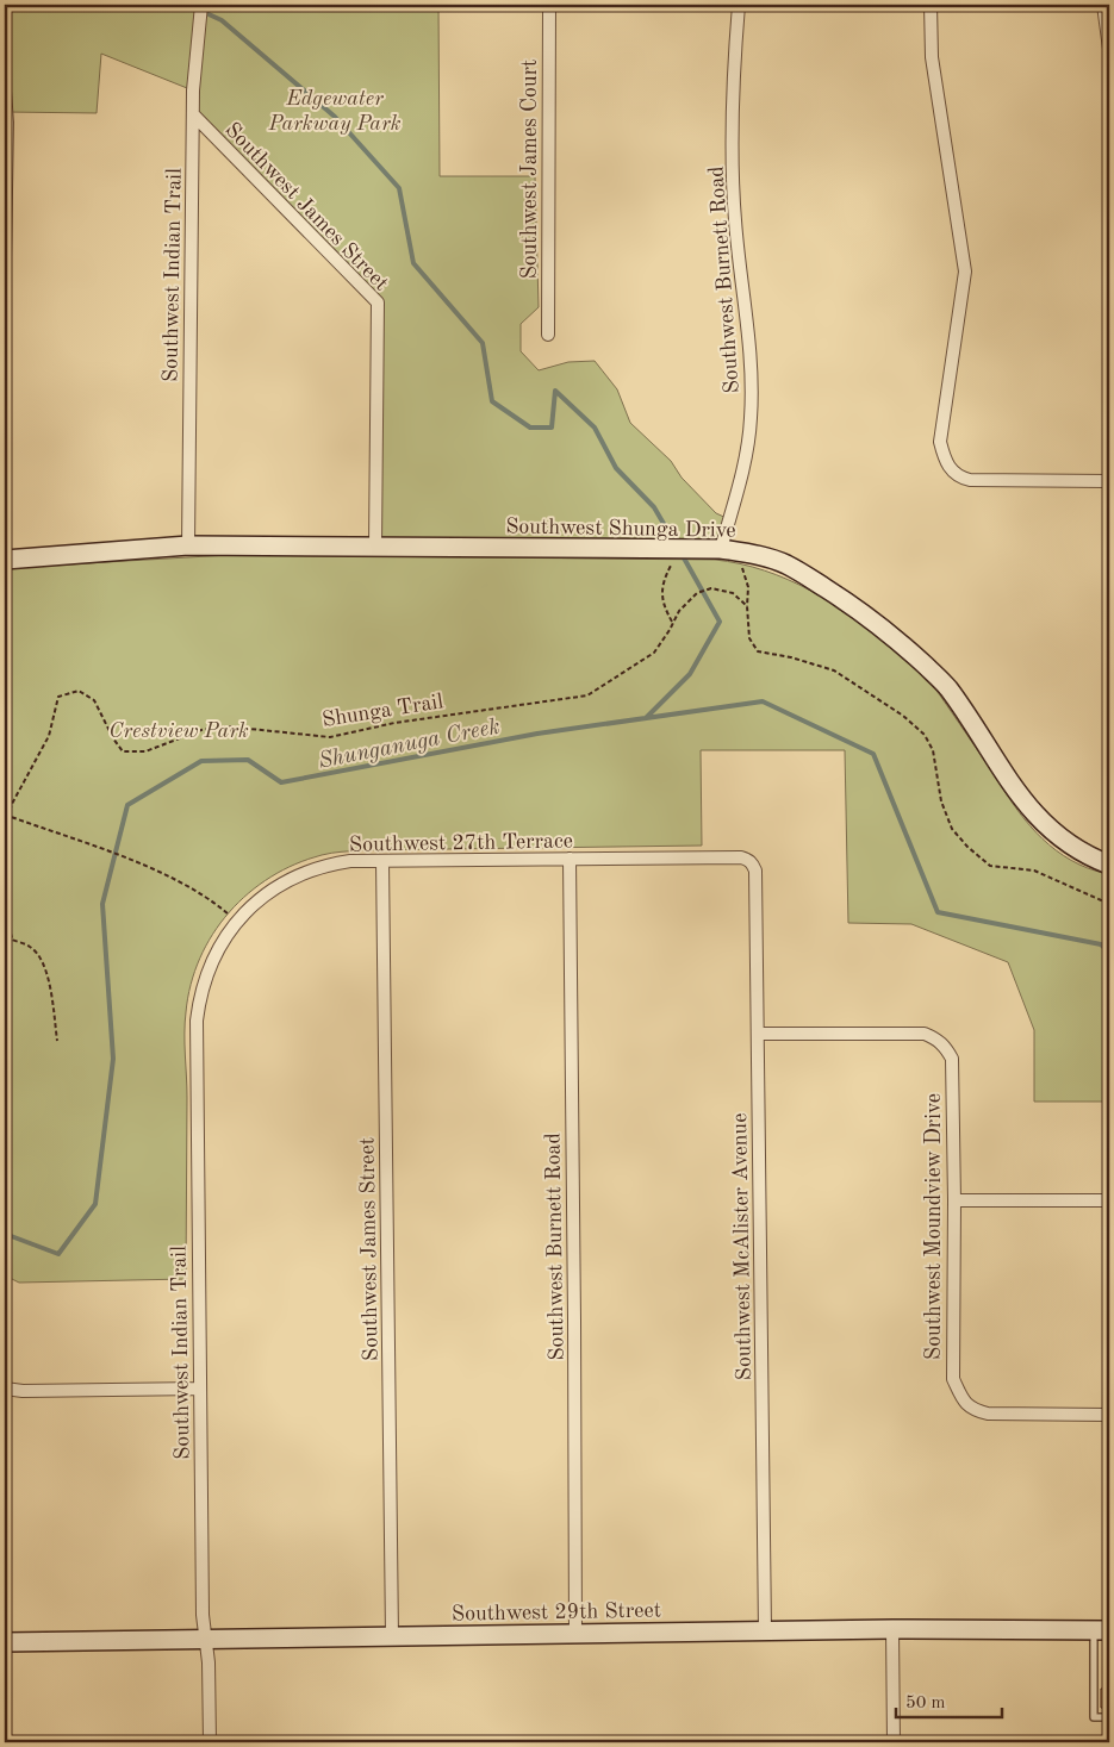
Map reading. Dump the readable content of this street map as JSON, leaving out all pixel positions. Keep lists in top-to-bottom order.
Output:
{
  "streets": {
    "street": [
      "Southwest James Court",
      "Southwest James Street",
      "Southwest Indian Trail",
      "Southwest Burnett Road",
      "Southwest Shunga Drive",
      "Southwest 27th Terrace",
      "Southwest Moundview Drive",
      "Southwest McAlister Avenue",
      "Southwest 29th Street"
    ],
    "path": ["Shunga Trail"]
  },
  "crossings": [
    ["Southwest James Street", "Southwest Indian Trail"],
    ["Southwest James Street", "Southwest Shunga Drive"],
    ["Southwest James Street", "Southwest 27th Terrace"],
    ["Southwest James Street", "Southwest 29th Street"],
    ["Southwest Indian Trail", "Southwest Shunga Drive"],
    ["Southwest Indian Trail", "Southwest 27th Terrace"],
    ["Southwest Indian Trail", "Southwest 29th Street"],
    ["Southwest Burnett Road", "Southwest Shunga Drive"],
    ["Southwest Burnett Road", "Southwest 27th Terrace"],
    ["Southwest Burnett Road", "Southwest 29th Street"],
    ["Southwest 27th Terrace", "Southwest McAlister Avenue"],
    ["Southwest Moundview Drive", "Southwest McAlister Avenue"],
    ["Southwest McAlister Avenue", "Southwest 29th Street"]
  ],
  "water": ["Shunganuga Creek"],
  "parks": ["Edgewater Parkway Park", "Crestview Park"],
  "scale_bar": "50 m"
}
